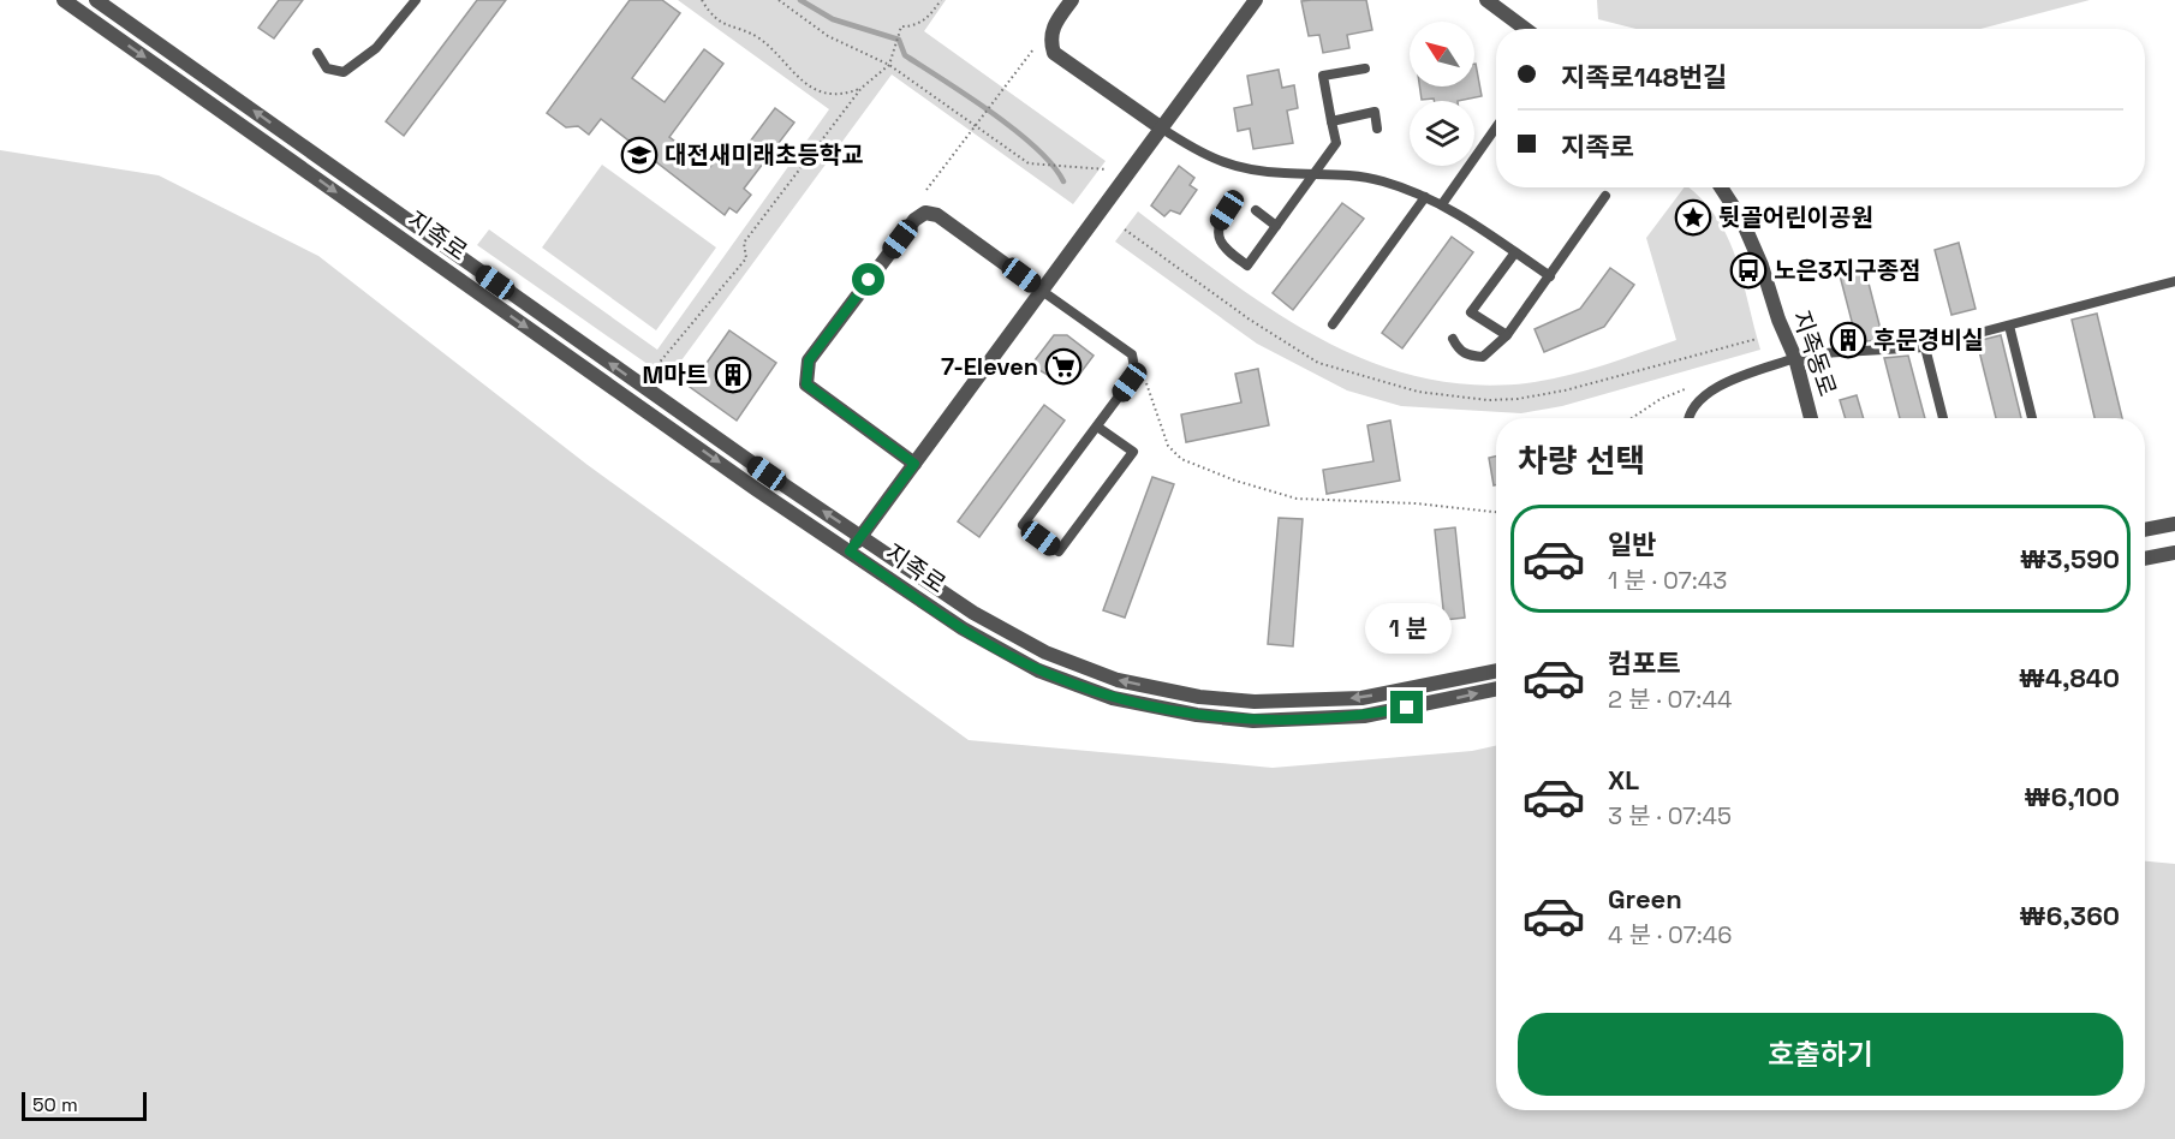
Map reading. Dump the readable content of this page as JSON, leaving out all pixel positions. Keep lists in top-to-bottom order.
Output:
{
  "streets": {
    "street": ["지족로", "지족동로"]
  },
  "places": {
    "school or university": ["대전새미래초등학교"],
    "place": ["뒷골어린이공원"],
    "bus stop": ["노은3지구종점"],
    "building": ["후문경비실", "M마트"],
    "supermarket": ["7-Eleven"]
  },
  "scale_bar": "50 m",
  "north": "top left",
  "page": {
    "banner": ["지족로148번길", "지족로"],
    "heading": "차량 선택",
    "list": [
      {
        "name": "일반",
        "note": "1 분 · 07:43",
        "value": "₩3,590"
      },
      {
        "name": "컴포트",
        "note": "2 분 · 07:44",
        "value": "₩4,840"
      },
      {
        "name": "XL",
        "note": "3 분 · 07:45",
        "value": "₩6,100"
      },
      {
        "name": "Green",
        "note": "4 분 · 07:46",
        "value": "₩6,360"
      }
    ],
    "bubble": "1 분",
    "buttons": "호출하기",
    "scale": "50 m"
  }
}
